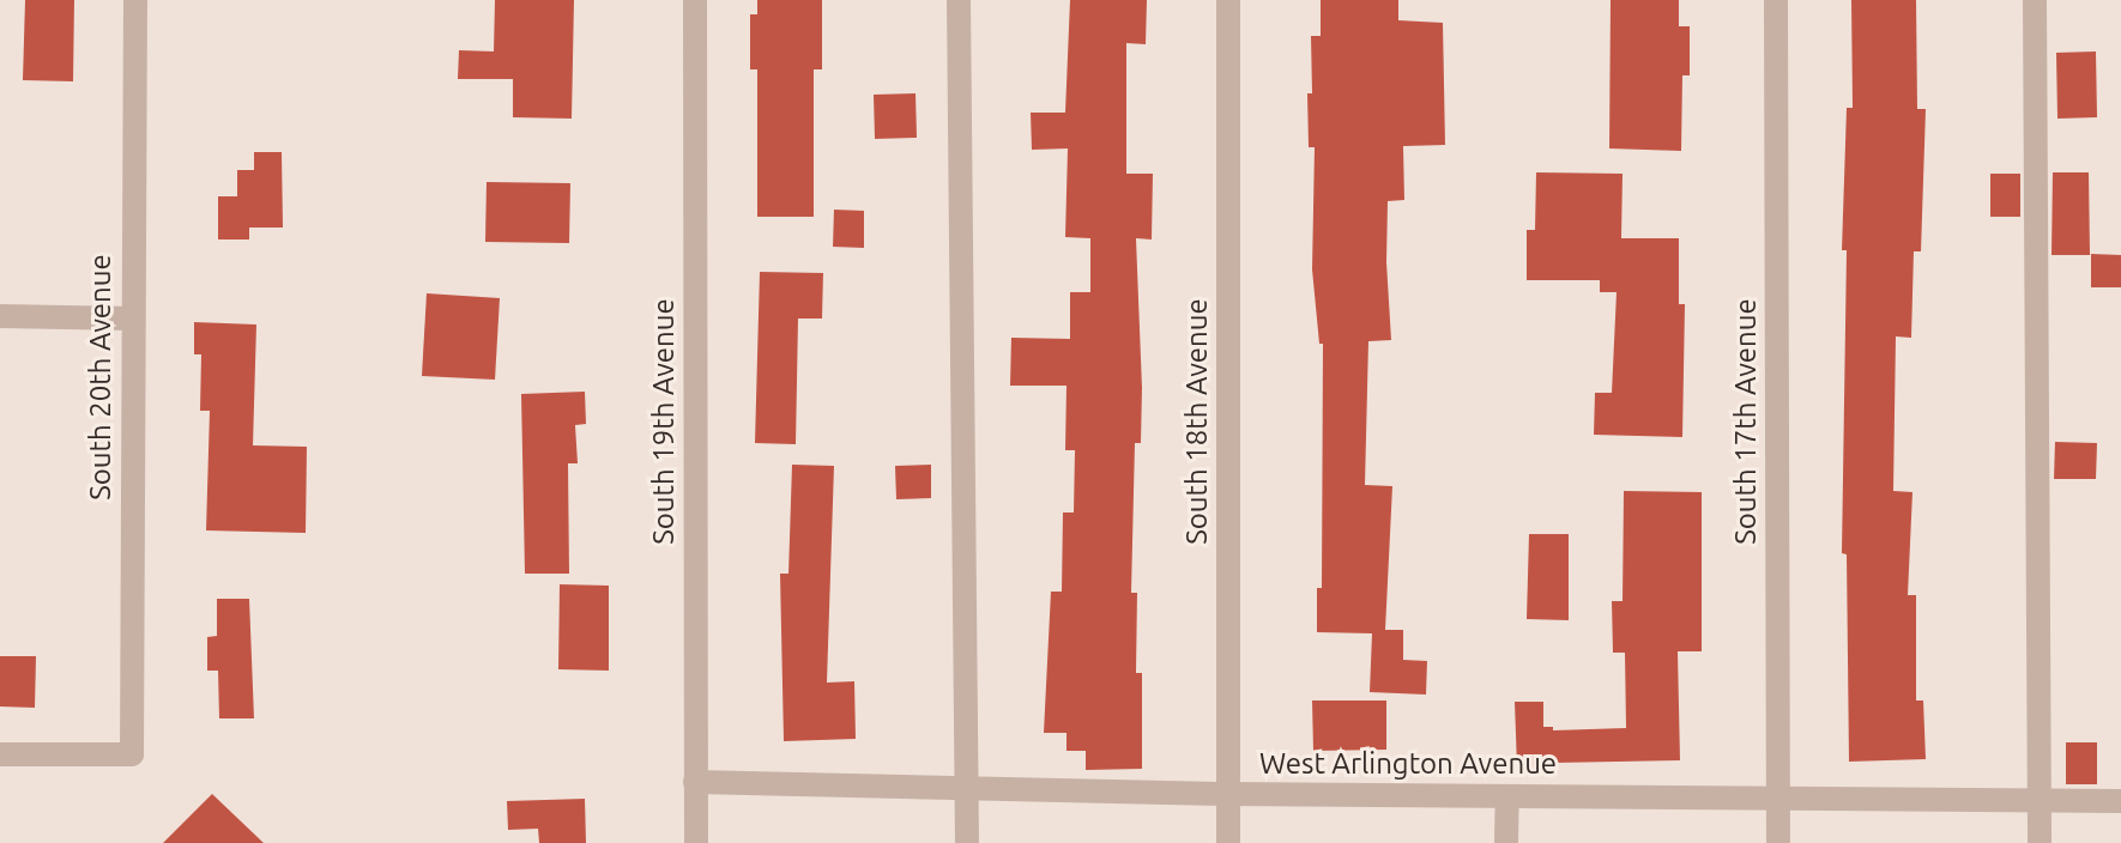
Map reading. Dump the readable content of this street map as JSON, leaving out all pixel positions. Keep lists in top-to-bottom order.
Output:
{
  "streets": {
    "street": [
      "South 20th Avenue",
      "South 19th Avenue",
      "South 18th Avenue",
      "South 17th Avenue",
      "West Arlington Avenue"
    ]
  },
  "crossings": [
    ["South 19th Avenue", "West Arlington Avenue"],
    ["South 18th Avenue", "West Arlington Avenue"],
    ["South 17th Avenue", "West Arlington Avenue"]
  ]
}
